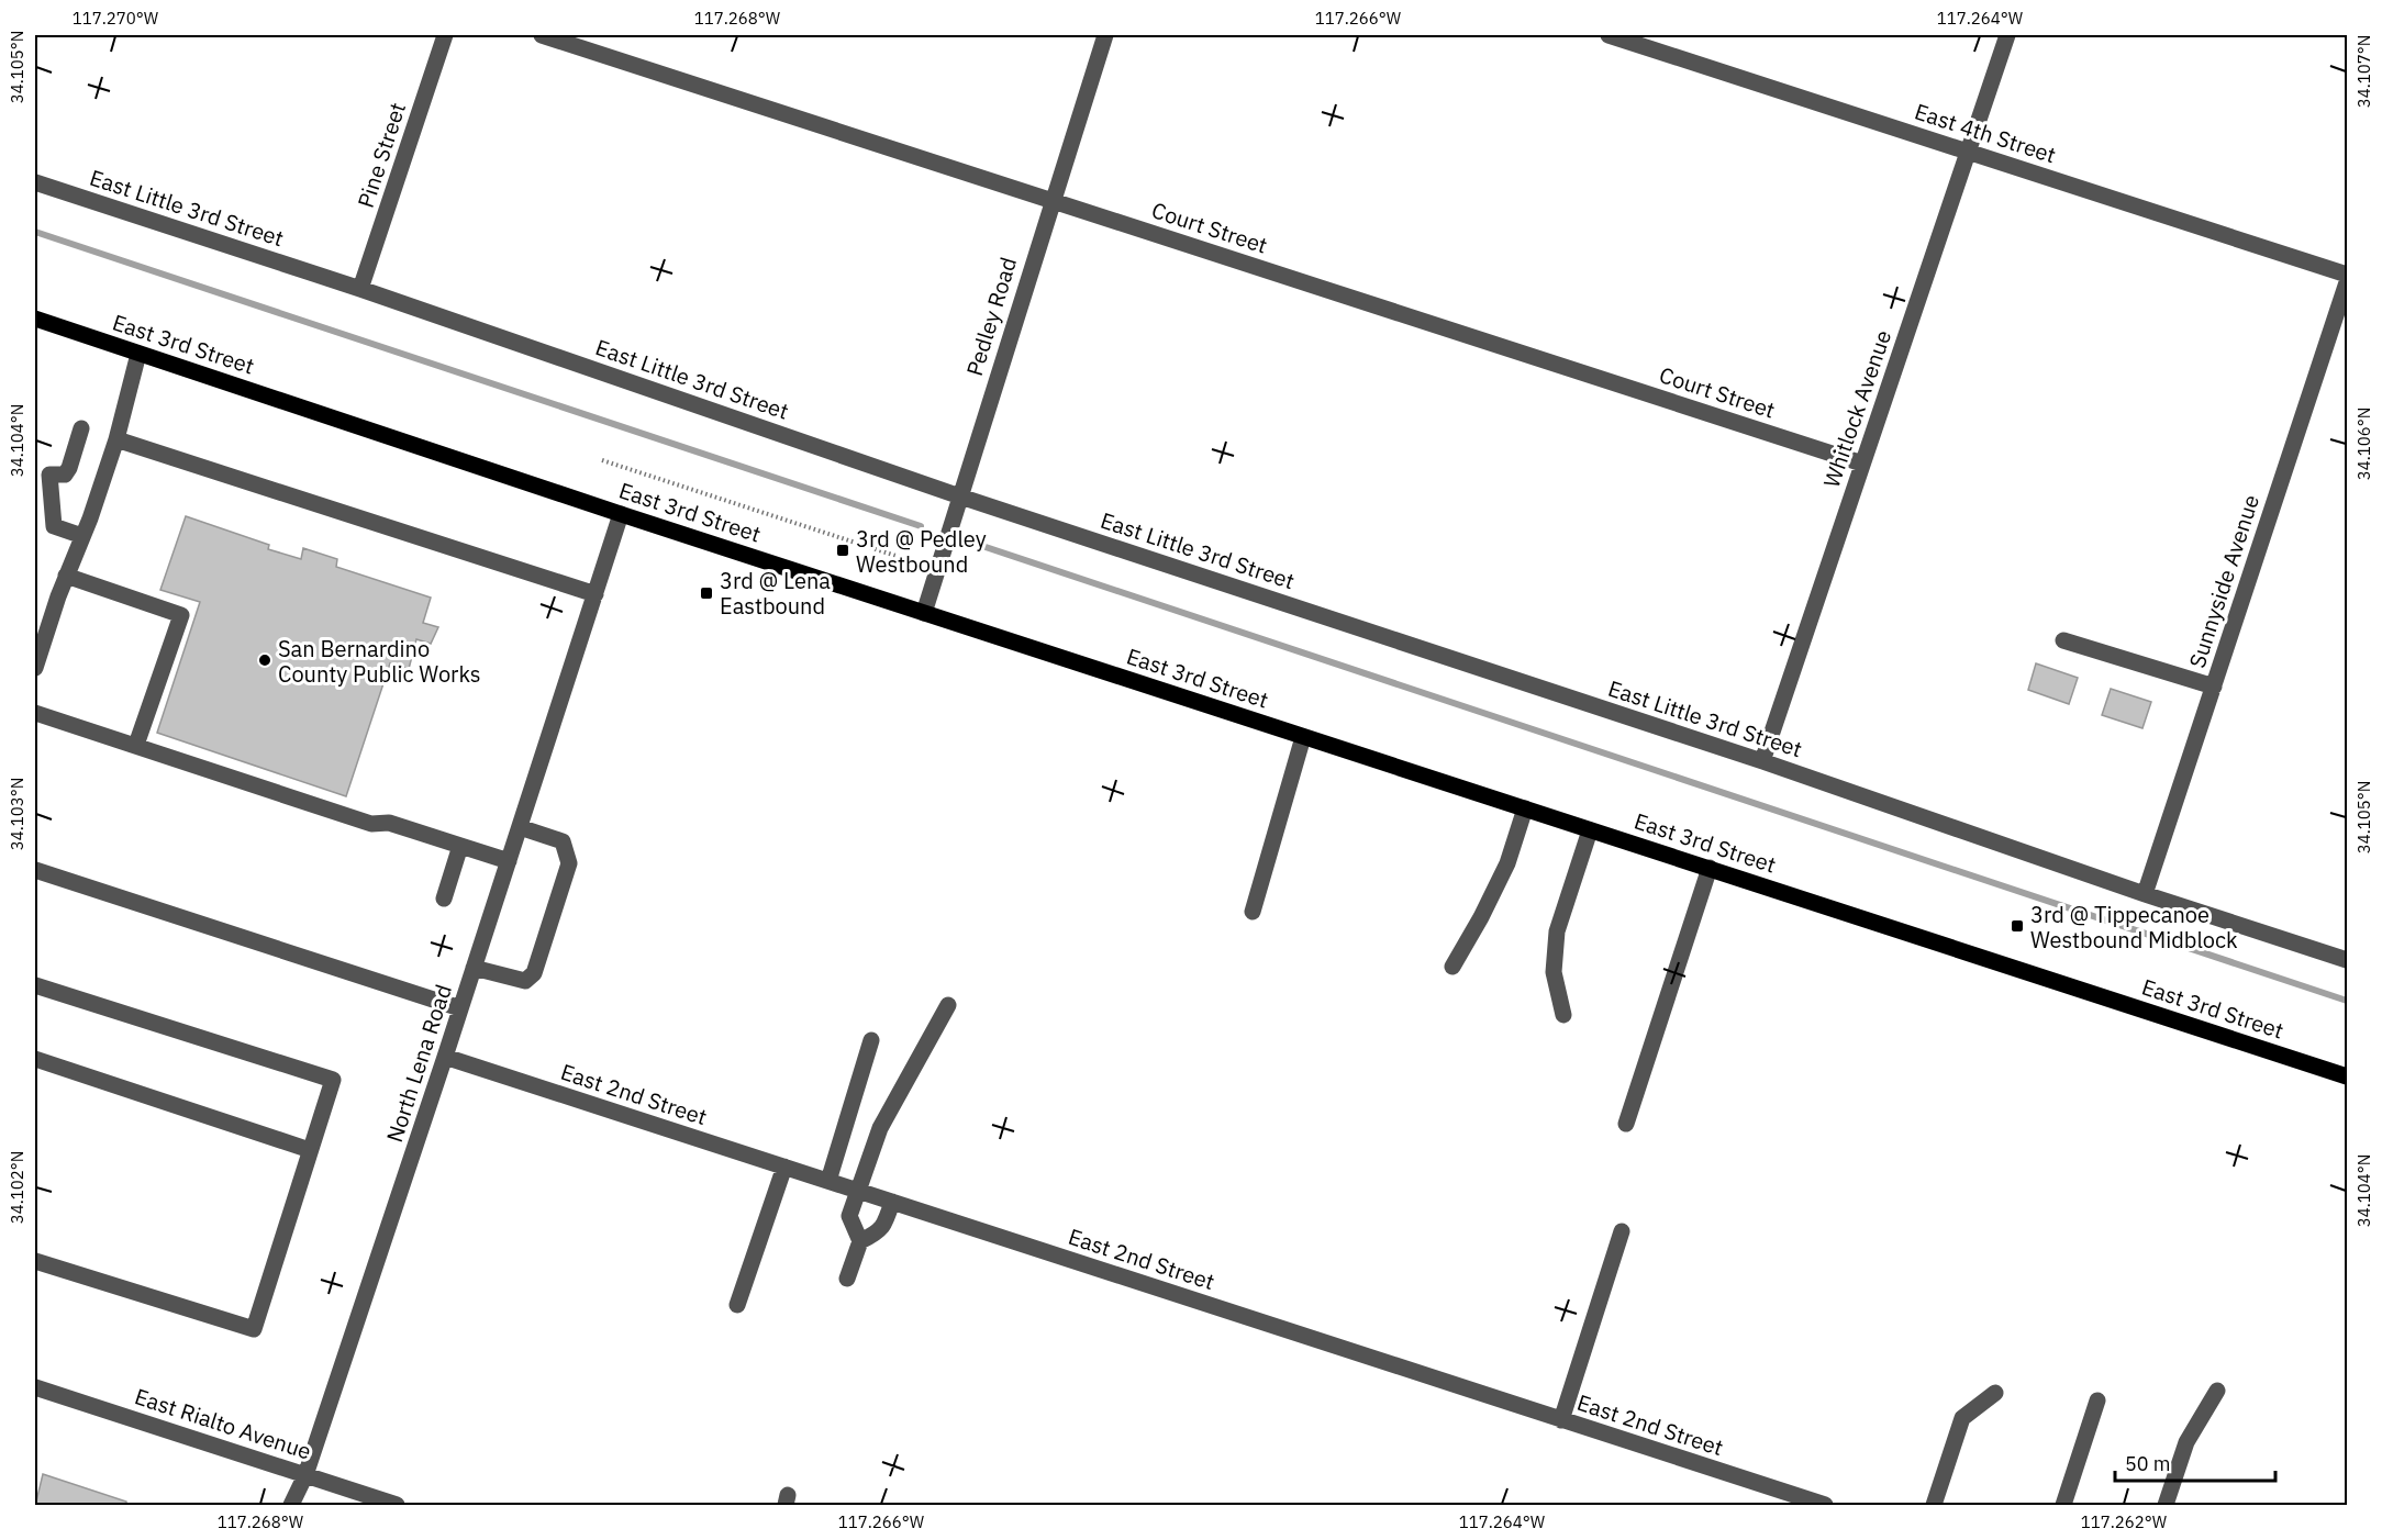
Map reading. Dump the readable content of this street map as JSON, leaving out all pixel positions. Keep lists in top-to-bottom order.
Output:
{
  "streets": {
    "main road": ["East 3rd Street"],
    "street": [
      "East 4th Street",
      "Pine Street",
      "East Little 3rd Street",
      "Court Street",
      "Pedley Road",
      "Whitlock Avenue",
      "Sunnyside Avenue",
      "North Lena Road",
      "East 2nd Street",
      "East Rialto Avenue"
    ]
  },
  "crossings": [
    ["East 4th Street", "Whitlock Avenue"],
    ["Pine Street", "East Little 3rd Street"],
    ["East Little 3rd Street", "Pedley Road"],
    ["East Little 3rd Street", "Whitlock Avenue"],
    ["East Little 3rd Street", "Sunnyside Avenue"],
    ["Court Street", "Pedley Road"],
    ["Court Street", "Whitlock Avenue"],
    ["Pedley Road", "East 3rd Street"],
    ["East 3rd Street", "North Lena Road"],
    ["North Lena Road", "East 2nd Street"],
    ["North Lena Road", "East Rialto Avenue"]
  ],
  "places": {
    "transit": ["3rd @ Pedley Westbound", "3rd @ Lena Eastbound", "3rd @ Tippecanoe Westbound Midblock"],
    "other": ["San Bernardino County Public Works"]
  },
  "scale_bar": "50 m",
  "coordinates": [
    "117.270°W",
    "117.268°W",
    "117.266°W",
    "117.264°W",
    "34.105°N",
    "34.107°N",
    "34.104°N",
    "34.106°N",
    "34.103°N",
    "34.102°N",
    "117.262°W"
  ]
}
